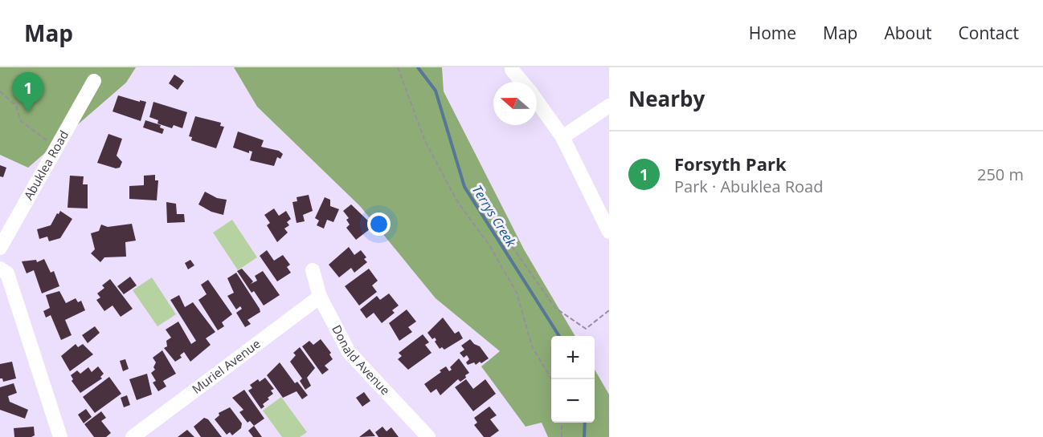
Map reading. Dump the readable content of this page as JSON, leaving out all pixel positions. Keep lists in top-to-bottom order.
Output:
{
  "streets": {
    "street": ["Abuklea Road", "Donald Avenue", "Muriel Avenue"]
  },
  "crossings": [
    ["Donald Avenue", "Muriel Avenue"]
  ],
  "water": ["Terrys Creek"],
  "north": "left",
  "page": {
    "header": "Map",
    "nav": [
      "Home",
      "Map",
      "About",
      "Contact"
    ],
    "heading": "Nearby",
    "pins": "1",
    "list": [
      {
        "mark": "1",
        "name": "Forsyth Park",
        "note": "Park · Abuklea Road",
        "value": "250 m"
      }
    ],
    "map_buttons": ["+", "−"]
  }
}
